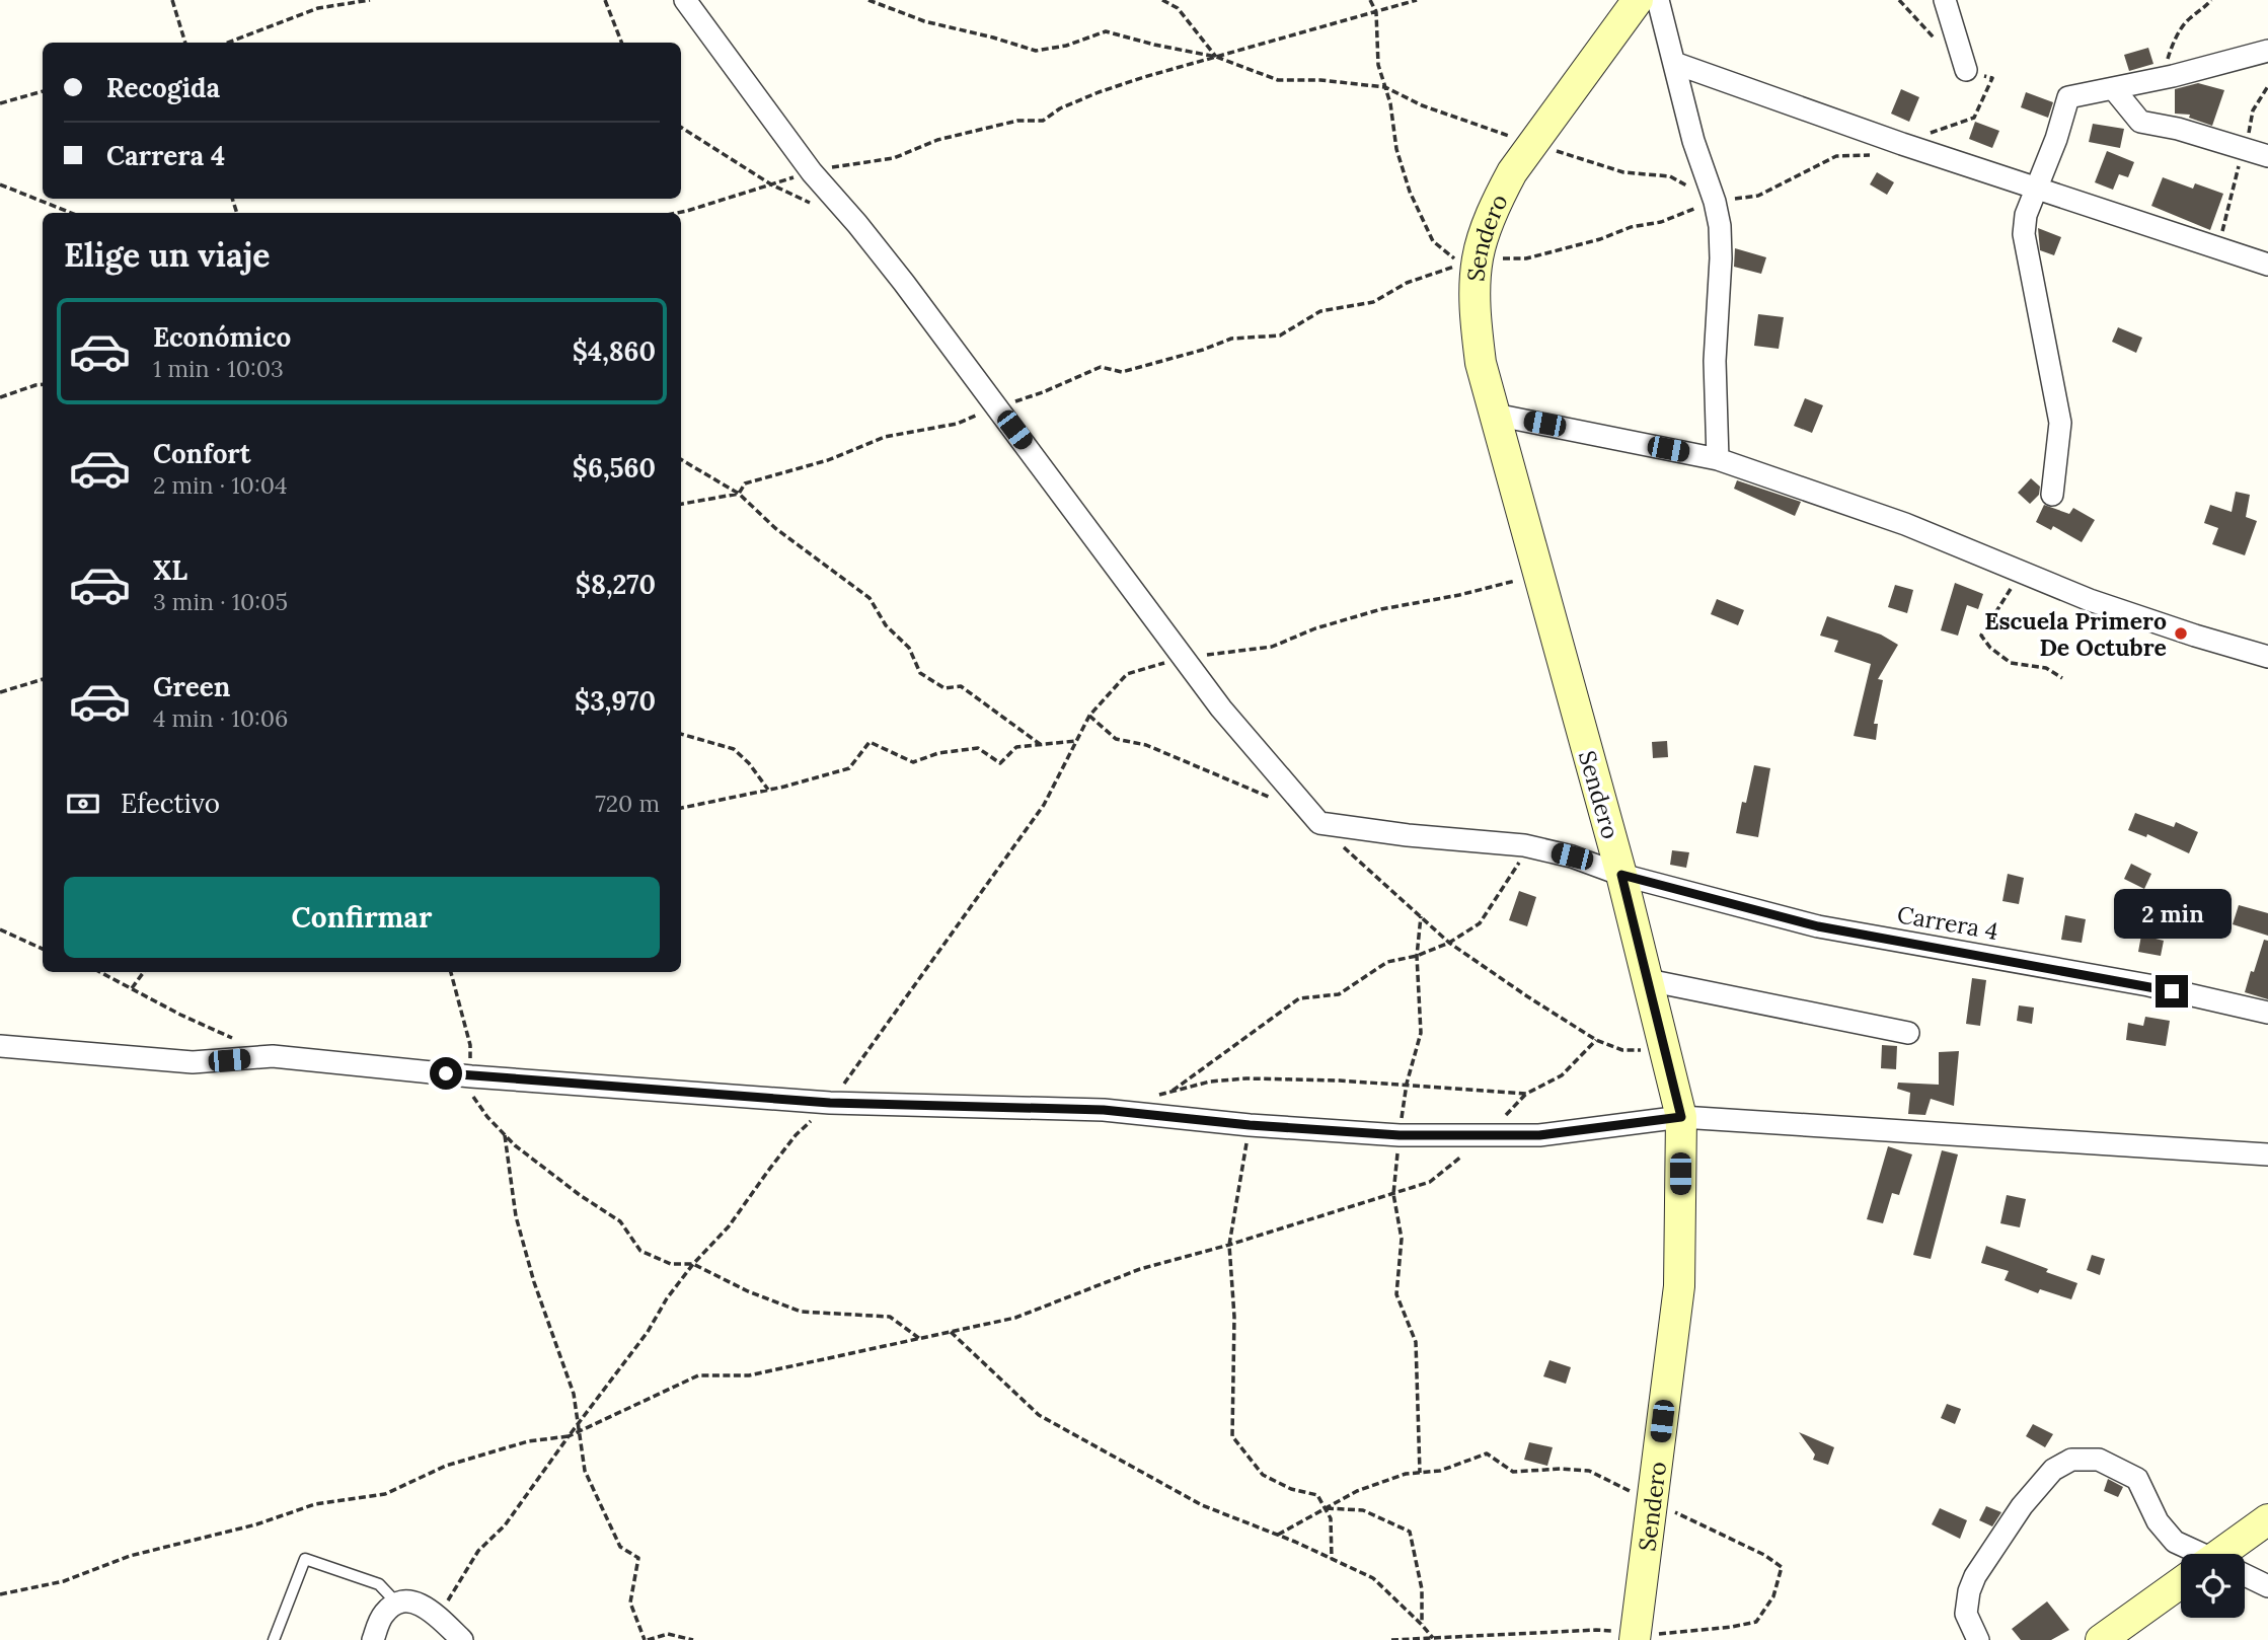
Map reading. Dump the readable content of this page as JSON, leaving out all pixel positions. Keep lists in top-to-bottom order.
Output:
{
  "streets": {
    "main road": ["Sendero"],
    "street": ["Carrera 4"]
  },
  "crossings": [
    ["Sendero", "Carrera 4"]
  ],
  "places": ["Escuela Primero De Octubre"],
  "page": {
    "banner": ["Recogida", "Carrera 4"],
    "heading": "Elige un viaje",
    "list": [
      {
        "name": "Económico",
        "note": "1 min · 10:03",
        "value": "$4,860"
      },
      {
        "name": "Confort",
        "note": "2 min · 10:04",
        "value": "$6,560"
      },
      {
        "name": "XL",
        "note": "3 min · 10:05",
        "value": "$8,270"
      },
      {
        "name": "Green",
        "note": "4 min · 10:06",
        "value": "$3,970"
      }
    ],
    "pay": ["Efectivo", "720 m"],
    "buttons": "Confirmar",
    "bubble": "2 min"
  }
}
